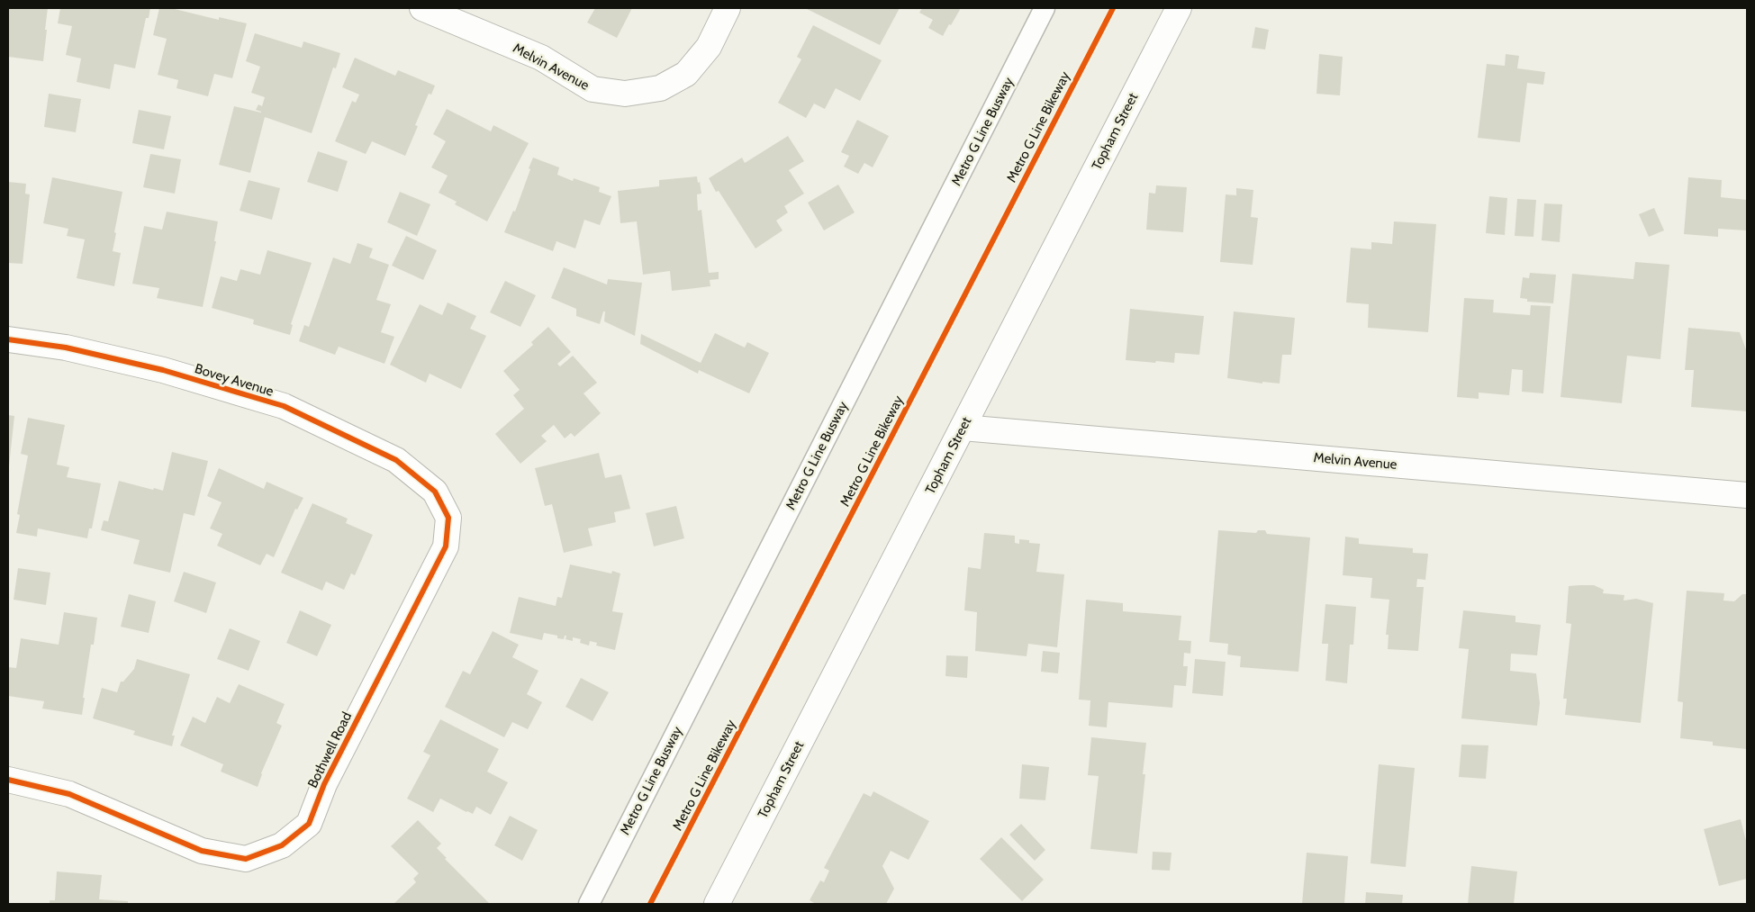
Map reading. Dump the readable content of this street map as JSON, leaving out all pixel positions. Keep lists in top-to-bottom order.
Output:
{
  "streets": {
    "street": [
      "Melvin Avenue",
      "Topham Street",
      "Bovey Avenue",
      "Bothwell Road"
    ],
    "lane": ["Metro G Line Busway"],
    "cycle path": ["Metro G Line Bikeway"]
  },
  "crossings": [
    ["Melvin Avenue", "Topham Street"],
    ["Bovey Avenue", "Bothwell Road"]
  ]
}
